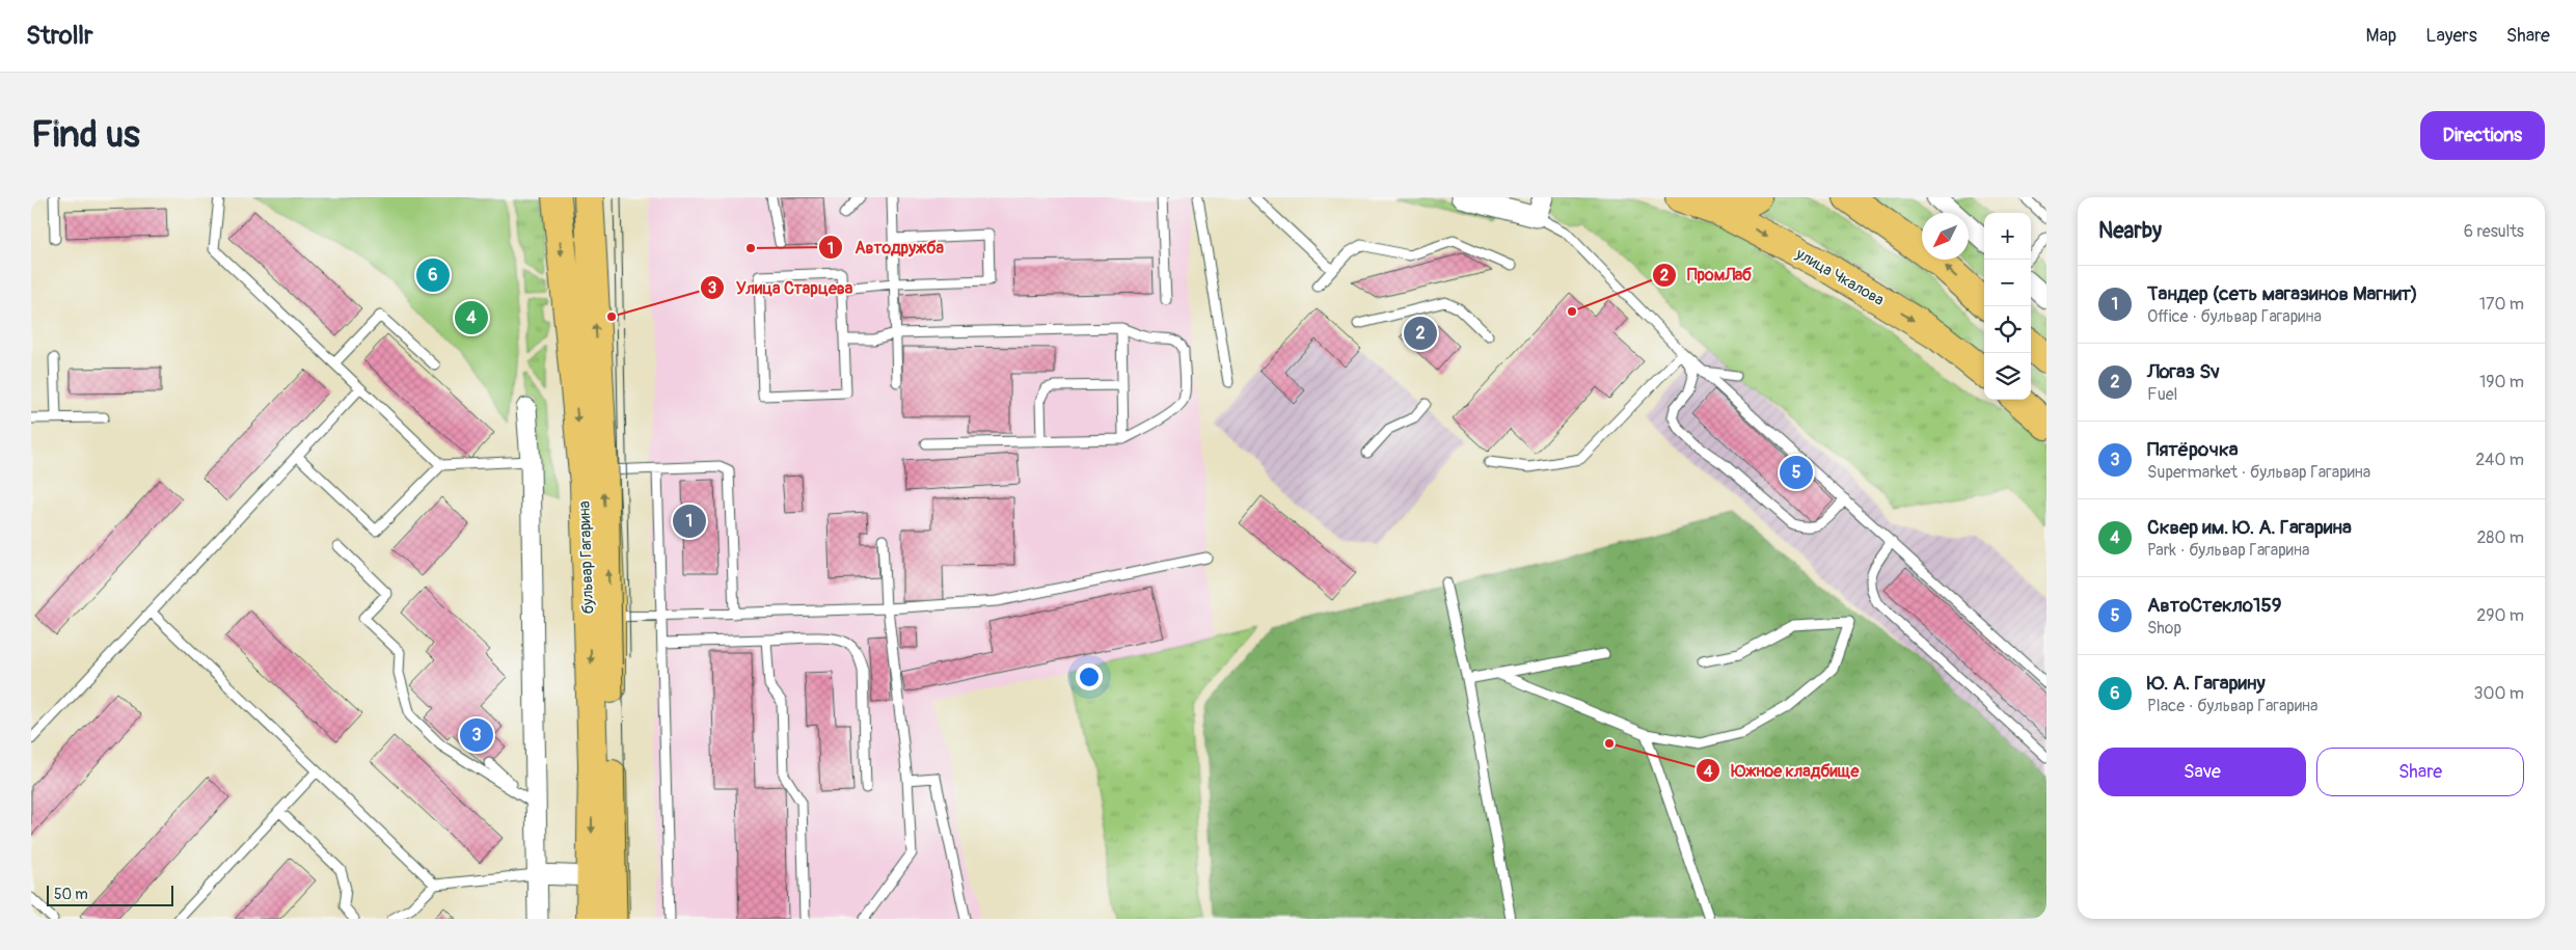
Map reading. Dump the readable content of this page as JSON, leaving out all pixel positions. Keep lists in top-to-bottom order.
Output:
{
  "streets": {
    "main road": ["улица Чкалова", "бульвар Гагарина"]
  },
  "places": [
    "Автодружба",
    "ПромЛаб",
    "Улица Старцева",
    "Южное кладбище"
  ],
  "scale_bar": "50 m",
  "north": "bottom left",
  "page": {
    "header": "Strollr",
    "nav": ["Map", "Layers", "Share"],
    "buttons": [
      "Directions",
      ["Save", "Share"]
    ],
    "title": "Find us",
    "heading": ["Nearby", "6 results"],
    "map_buttons": ["+", "−"],
    "pins": [
      "6",
      "4",
      "2",
      "5",
      "1",
      "3"
    ],
    "list": [
      {
        "mark": "1",
        "name": "Тандер (сеть магазинов Магнит)",
        "note": "Office · бульвар Гагарина",
        "value": "170 m"
      },
      {
        "mark": "2",
        "name": "Логаз Sv",
        "note": "Fuel",
        "value": "190 m"
      },
      {
        "mark": "3",
        "name": "Пятёрочка",
        "note": "Supermarket · бульвар Гагарина",
        "value": "240 m"
      },
      {
        "mark": "4",
        "name": "Сквер им. Ю. А. Гагарина",
        "note": "Park · бульвар Гагарина",
        "value": "280 m"
      },
      {
        "mark": "5",
        "name": "АвтоСтекло159",
        "note": "Shop",
        "value": "290 m"
      },
      {
        "mark": "6",
        "name": "Ю. А. Гагарину",
        "note": "Place · бульвар Гагарина",
        "value": "300 m"
      }
    ],
    "scale": "50 m"
  }
}
